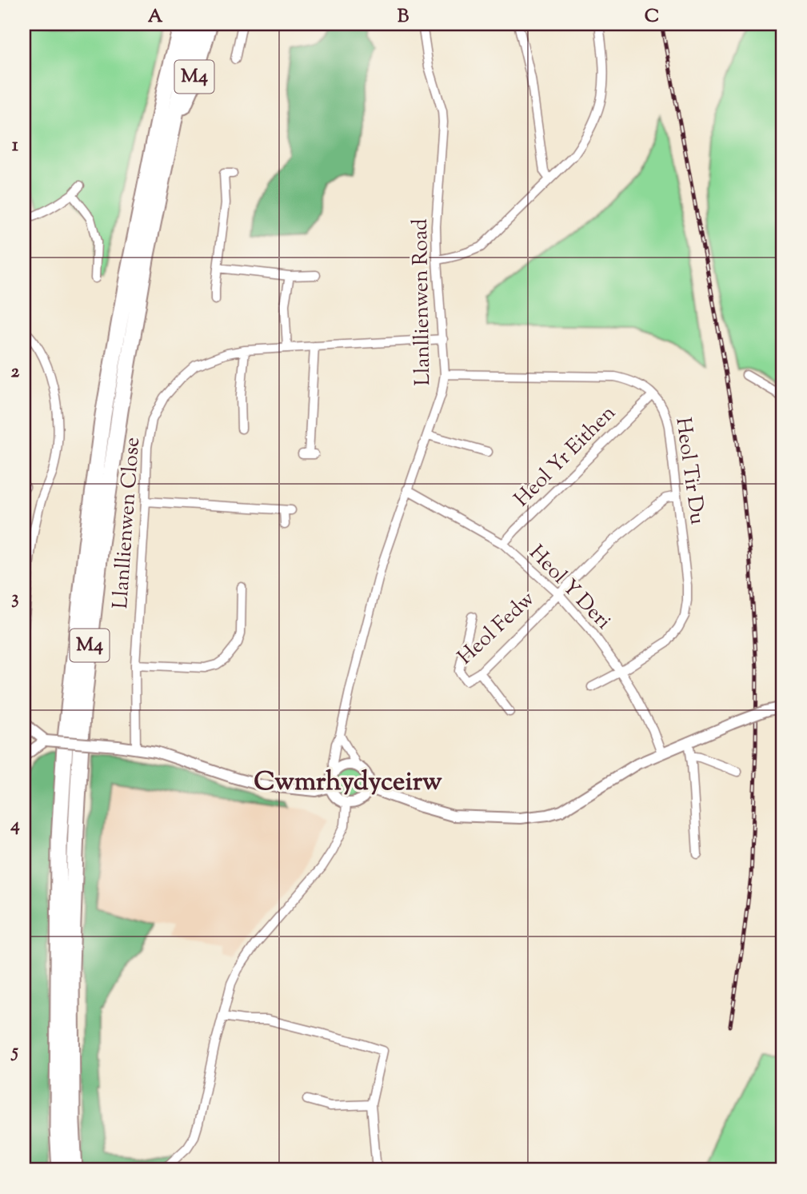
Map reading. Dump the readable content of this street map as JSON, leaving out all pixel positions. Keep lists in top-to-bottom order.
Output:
{
  "streets": {
    "highway": ["M4"],
    "street": [
      "Llanllienwen Road",
      "Heol Yr Eithen",
      "Heol Tir Du",
      "Llanllienwen Close",
      "Heol Y Deri",
      "Heol Fedw"
    ]
  },
  "crossings": [
    ["Llanllienwen Road", "Heol Tir Du"],
    ["Llanllienwen Road", "Llanllienwen Close"],
    ["Llanllienwen Road", "Heol Y Deri"],
    ["Heol Yr Eithen", "Heol Tir Du"],
    ["Heol Yr Eithen", "Heol Y Deri"],
    ["Heol Tir Du", "Heol Y Deri"],
    ["Heol Tir Du", "Heol Fedw"],
    ["Heol Y Deri", "Heol Fedw"]
  ],
  "districts": ["Cwmrhydyceirw"],
  "grid": {
    "columns": ["A", "B", "C"],
    "rows": [
      "1",
      "2",
      "3",
      "4",
      "5"
    ]
  }
}
